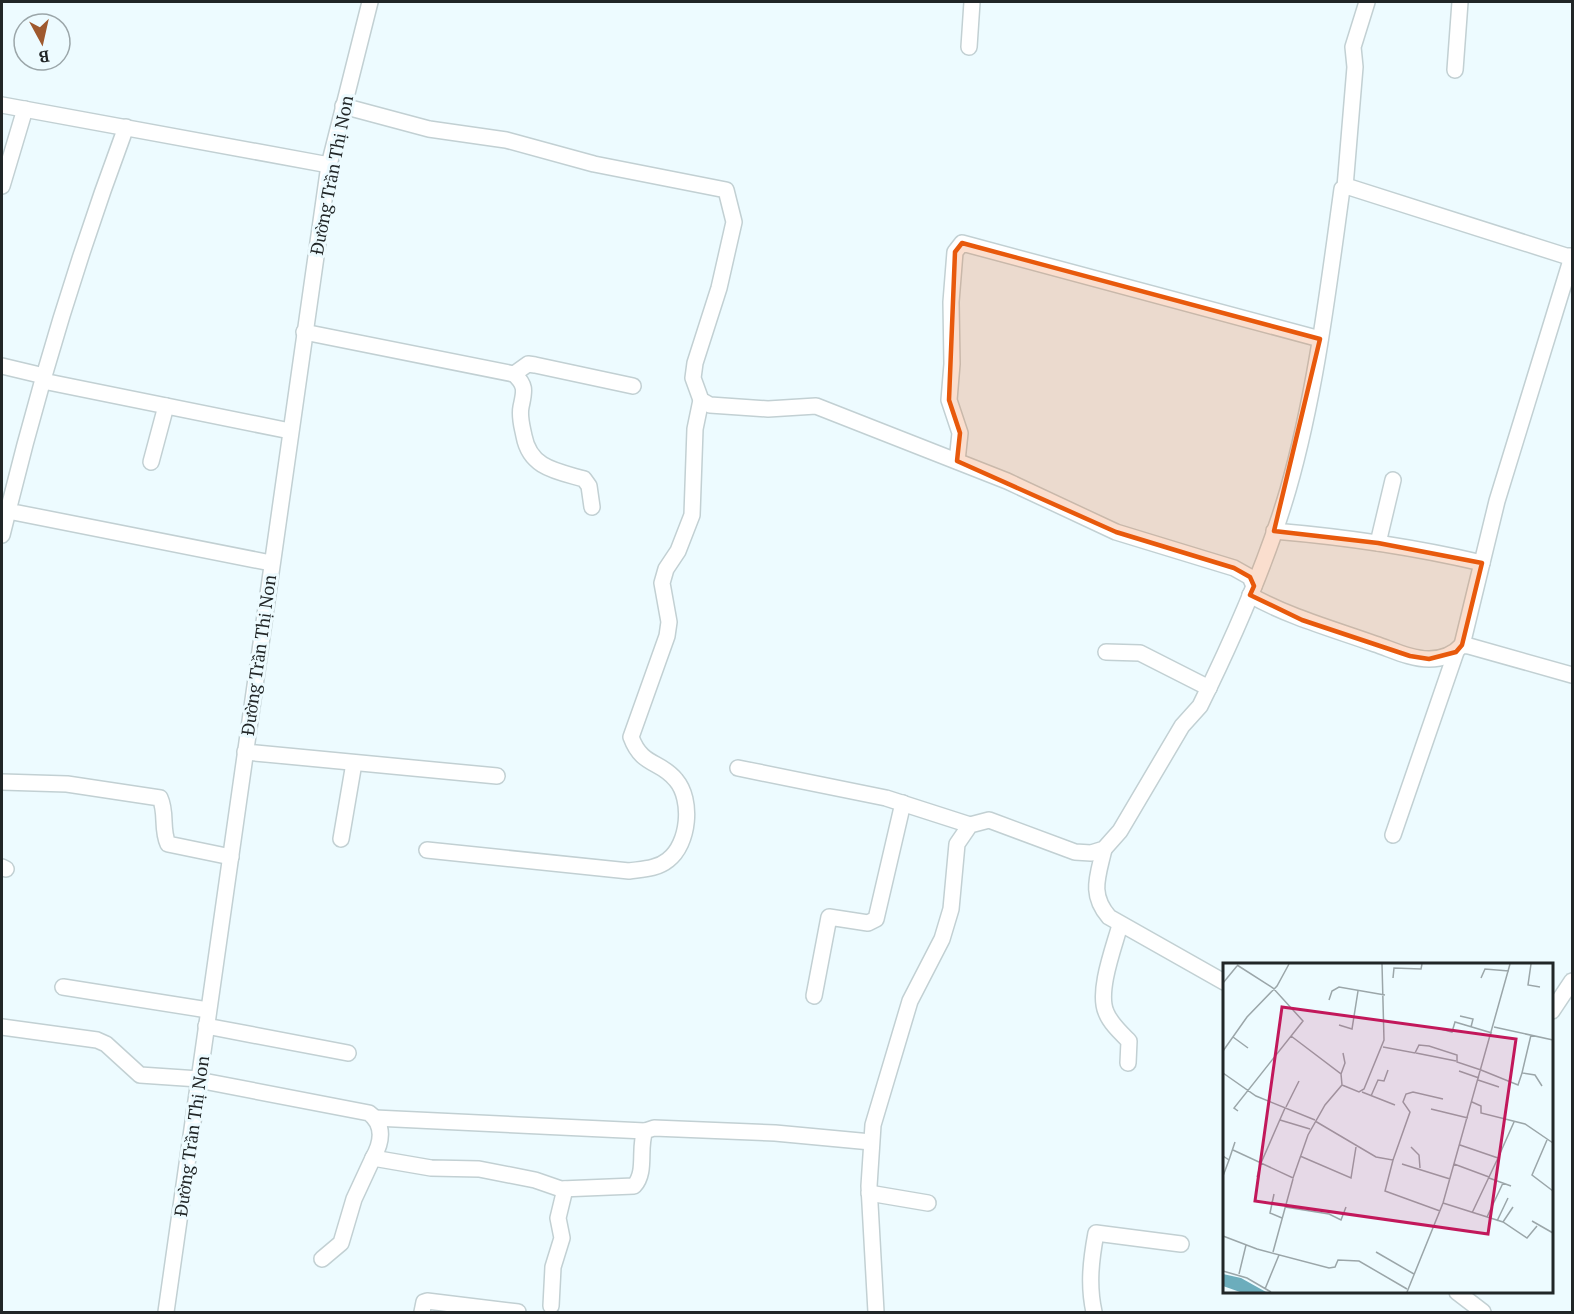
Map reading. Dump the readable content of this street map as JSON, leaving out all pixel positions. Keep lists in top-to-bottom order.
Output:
{
  "streets": {
    "street": ["Đường Trần Thị Non"]
  },
  "north": "bottom"
}
